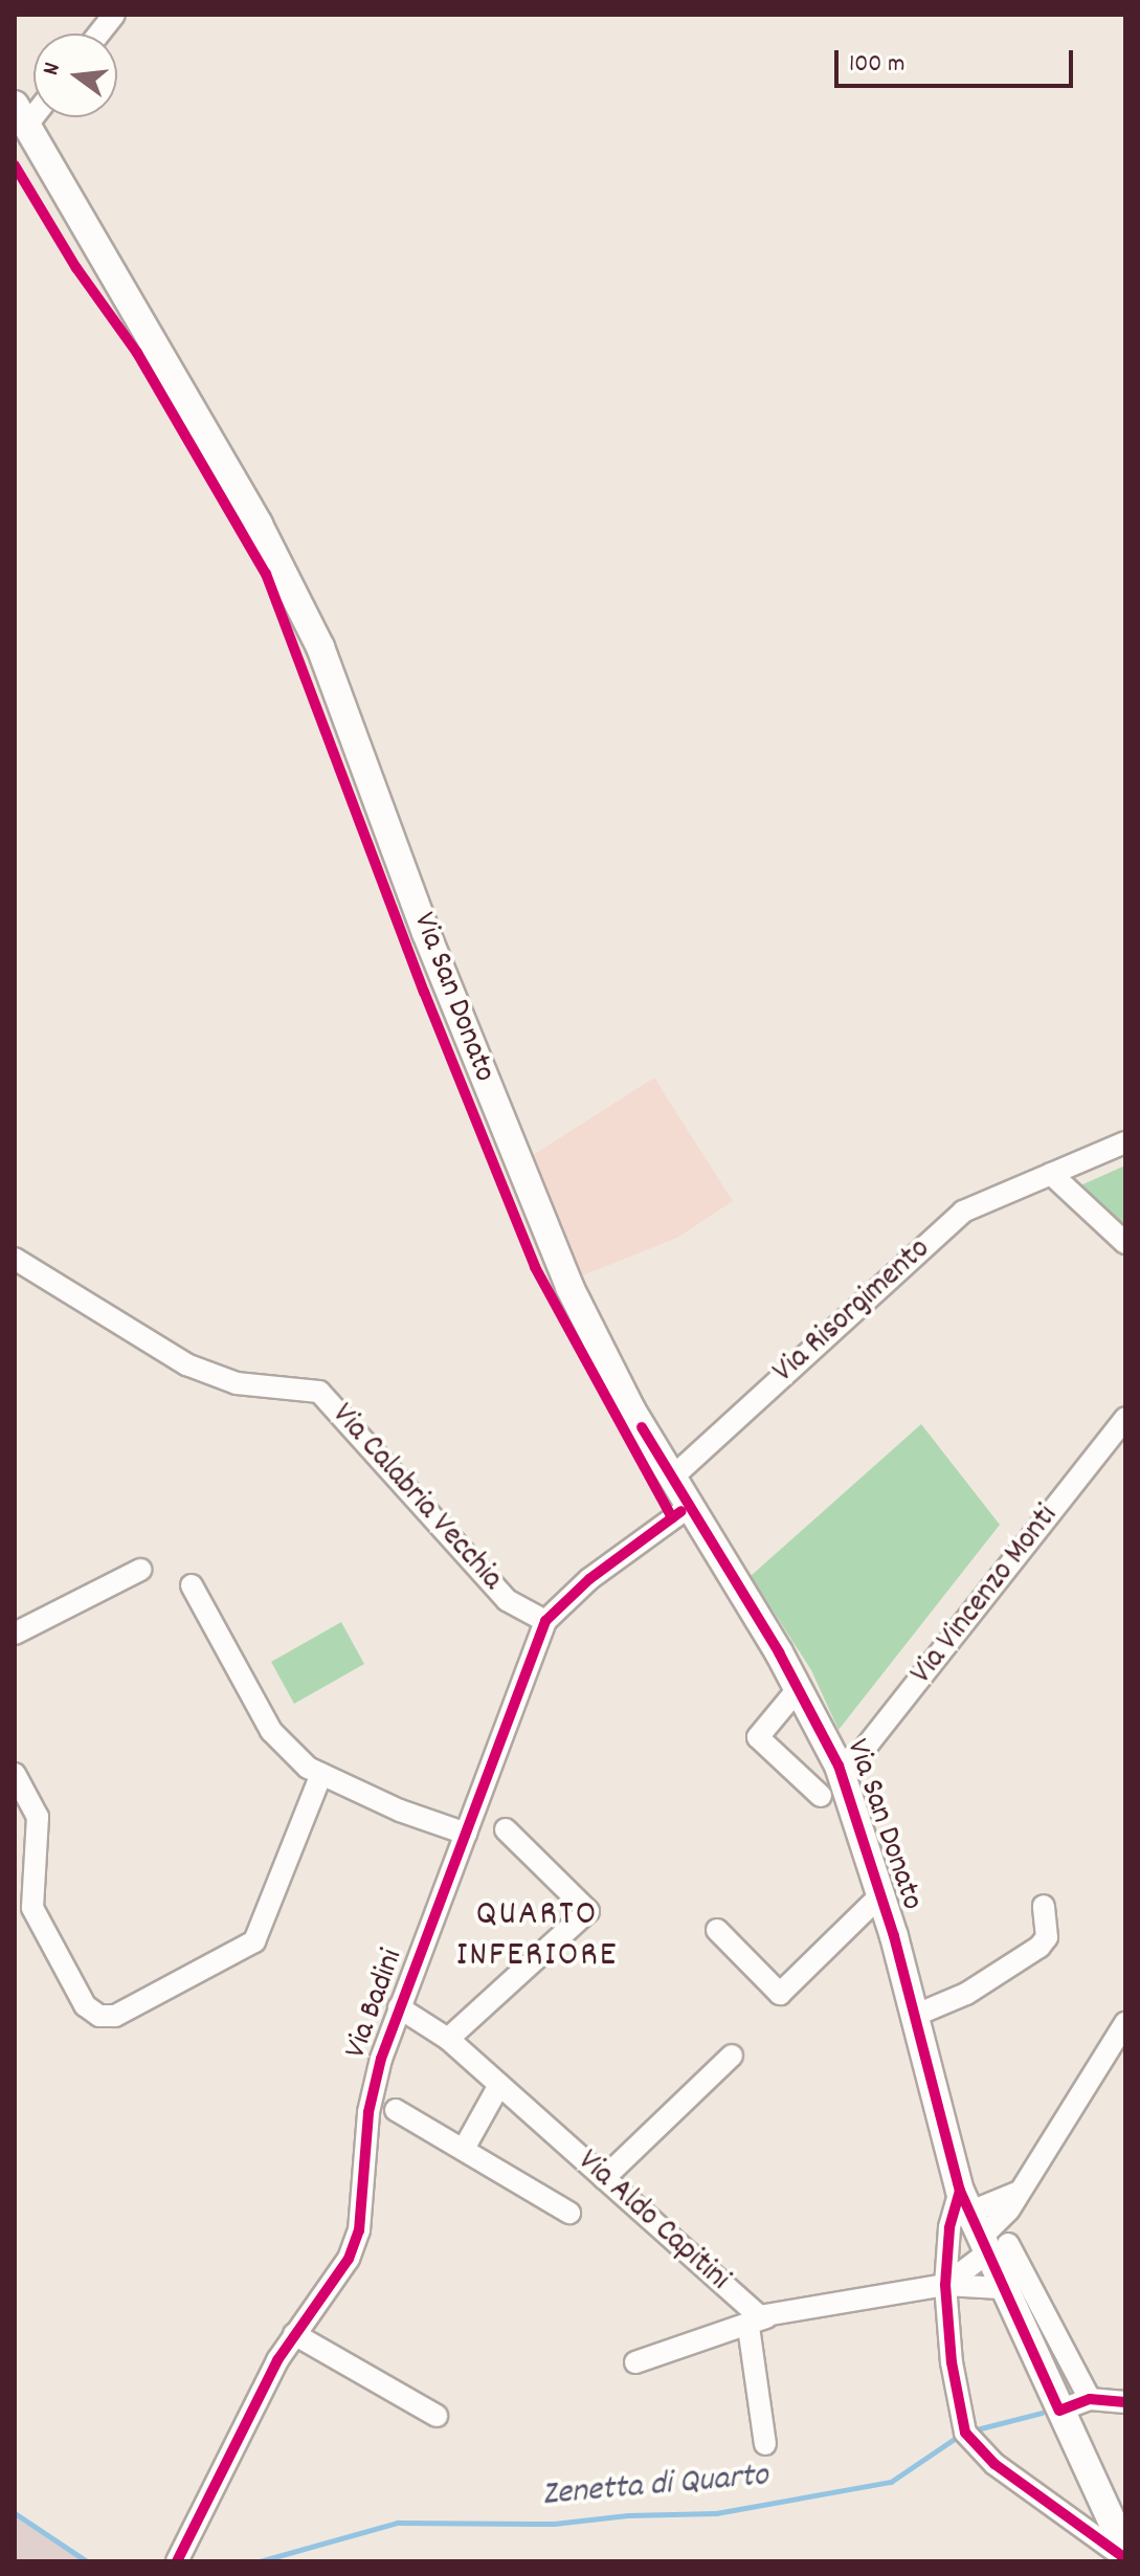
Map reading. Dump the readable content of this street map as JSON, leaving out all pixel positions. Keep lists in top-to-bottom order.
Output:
{
  "streets": {
    "main road": ["Via San Donato"],
    "street": [
      "Via Risorgimento",
      "Via Calabria Vecchia",
      "Via Vincenzo Monti",
      "Via Badini",
      "Via Aldo Capitini"
    ]
  },
  "crossings": [
    ["Via San Donato", "Via Risorgimento"],
    ["Via San Donato", "Via Vincenzo Monti"],
    ["Via San Donato", "Via Badini"],
    ["Via Calabria Vecchia", "Via Badini"],
    ["Via Badini", "Via Aldo Capitini"]
  ],
  "districts": ["QUARTO INFERIORE"],
  "water": ["Zenetta di Quarto"],
  "scale_bar": "100 m",
  "north": "left"
}
